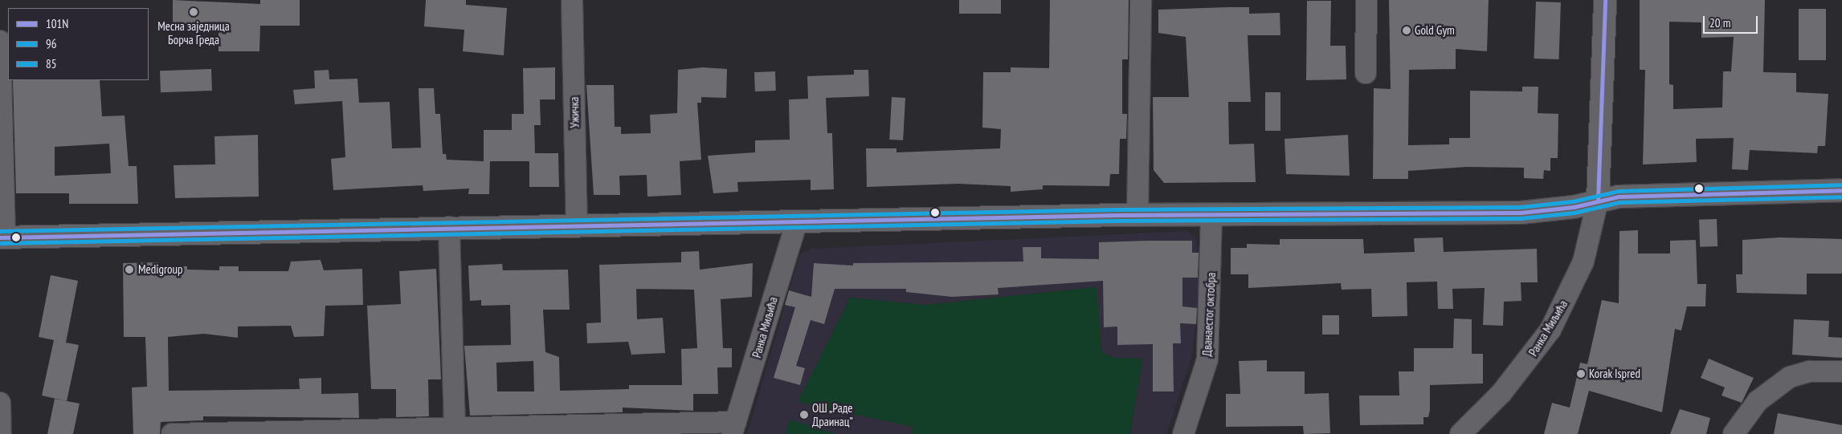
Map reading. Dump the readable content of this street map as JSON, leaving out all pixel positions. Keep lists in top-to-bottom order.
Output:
{
  "streets": {
    "street": ["Ужичка", "Дванаестог октобра", "Ранка Миљића"]
  },
  "places": [
    "Месна заједница Борча Греда",
    "Gold Gym",
    "Medigroup",
    "Korak Ispred",
    "ОШ „Раде Драинац”"
  ],
  "lines": ["transit line 101N", "transit line 85", "transit line 96"],
  "legend": ["101N", "96", "85"],
  "scale_bar": "20 m"
}
